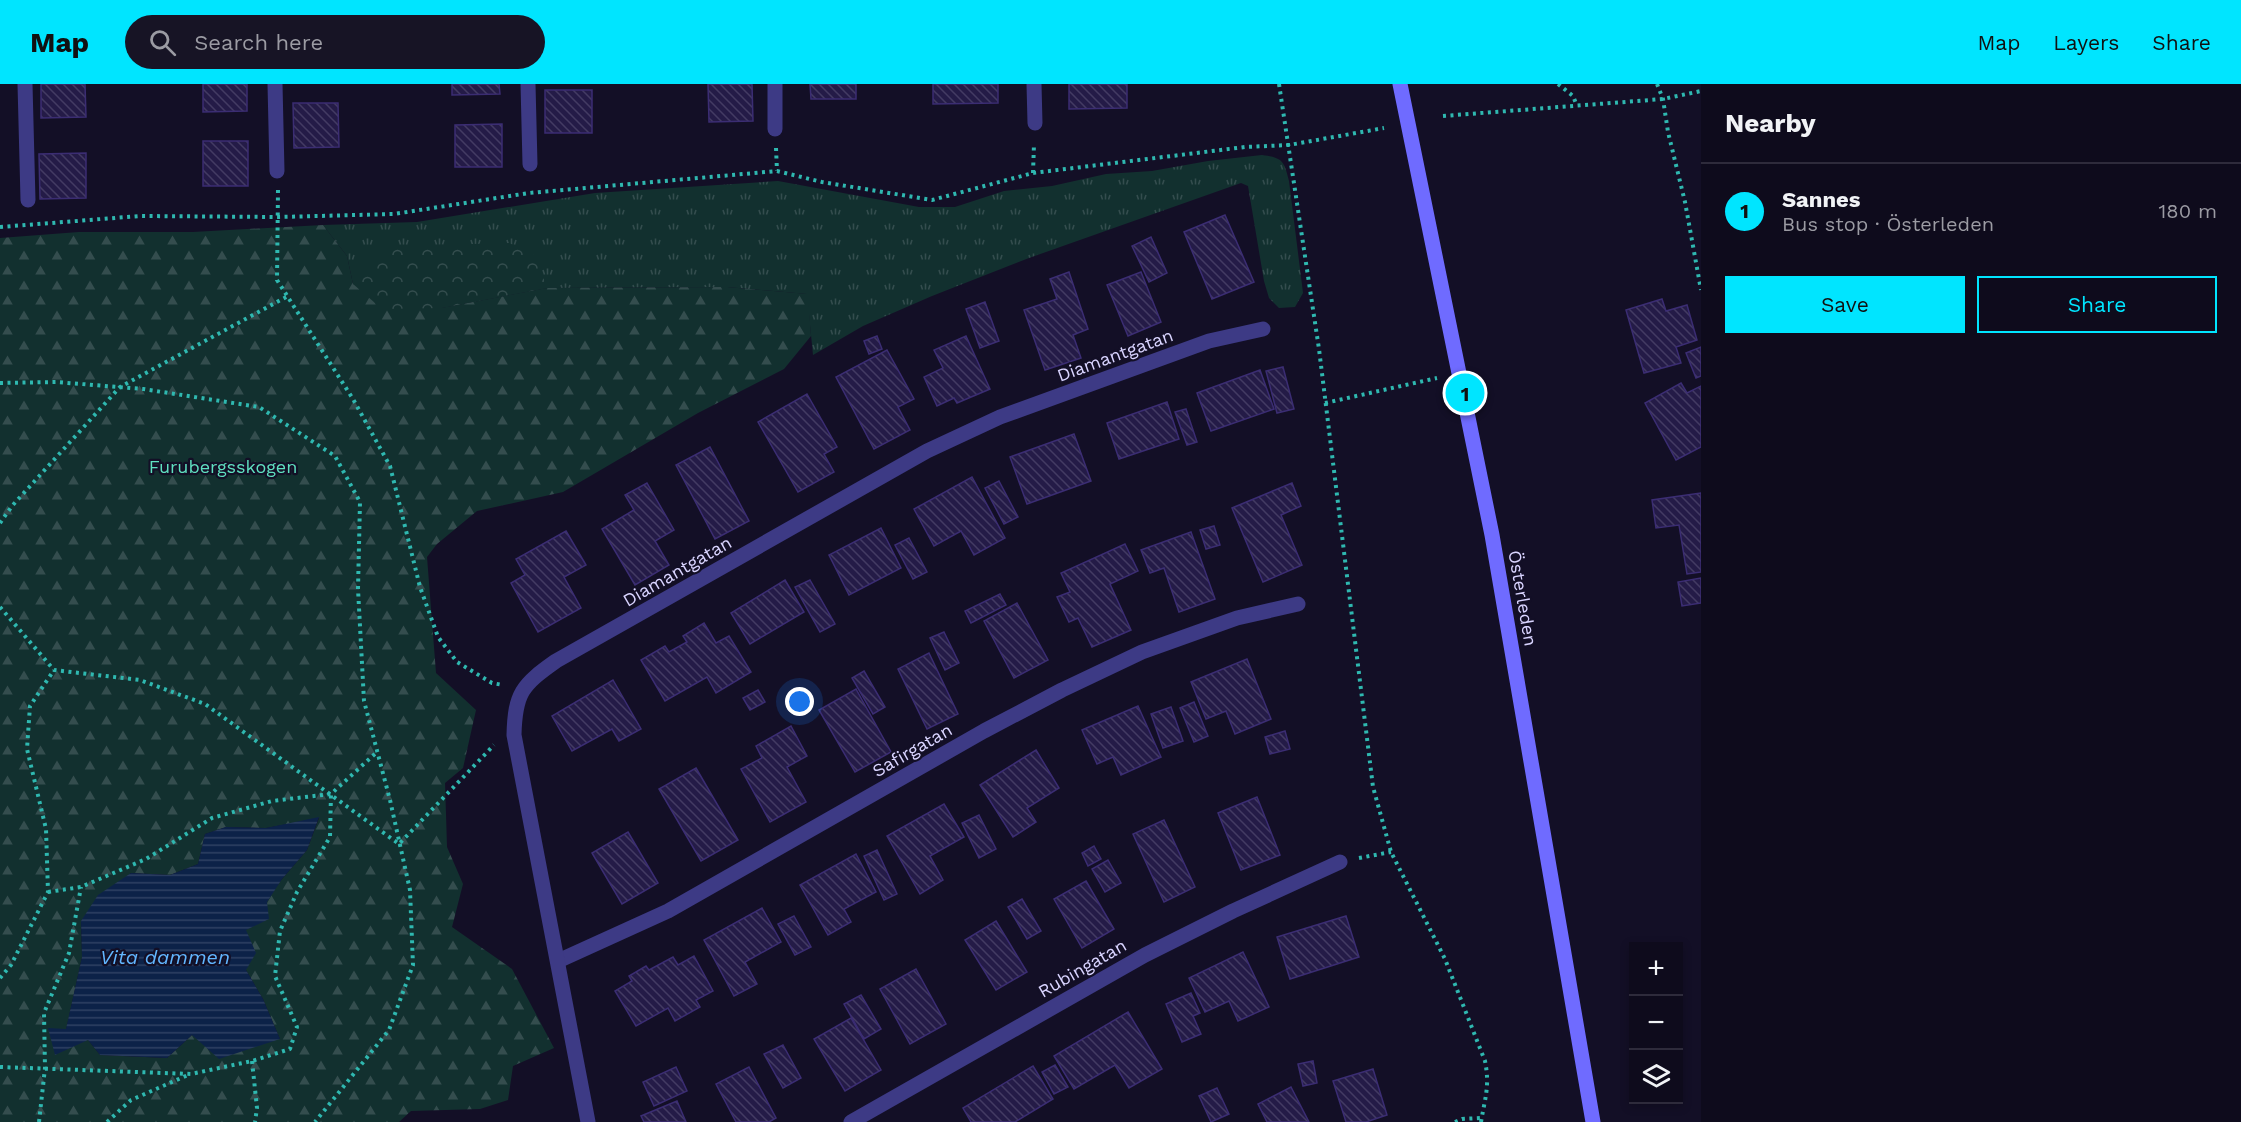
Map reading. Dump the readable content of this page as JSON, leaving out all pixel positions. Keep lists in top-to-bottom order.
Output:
{
  "streets": {
    "main road": ["Österleden"],
    "street": ["Diamantgatan", "Safirgatan", "Rubingatan"]
  },
  "water": ["Vita dammen"],
  "parks": ["Furubergsskogen"],
  "page": {
    "header": "Map",
    "search": "Search here",
    "nav": ["Map", "Layers", "Share"],
    "heading": "Nearby",
    "list": [
      {
        "mark": "1",
        "name": "Sannes",
        "note": "Bus stop · Österleden",
        "value": "180 m"
      }
    ],
    "buttons": ["Save", "Share"],
    "pins": "1",
    "map_buttons": ["+", "−"]
  }
}
